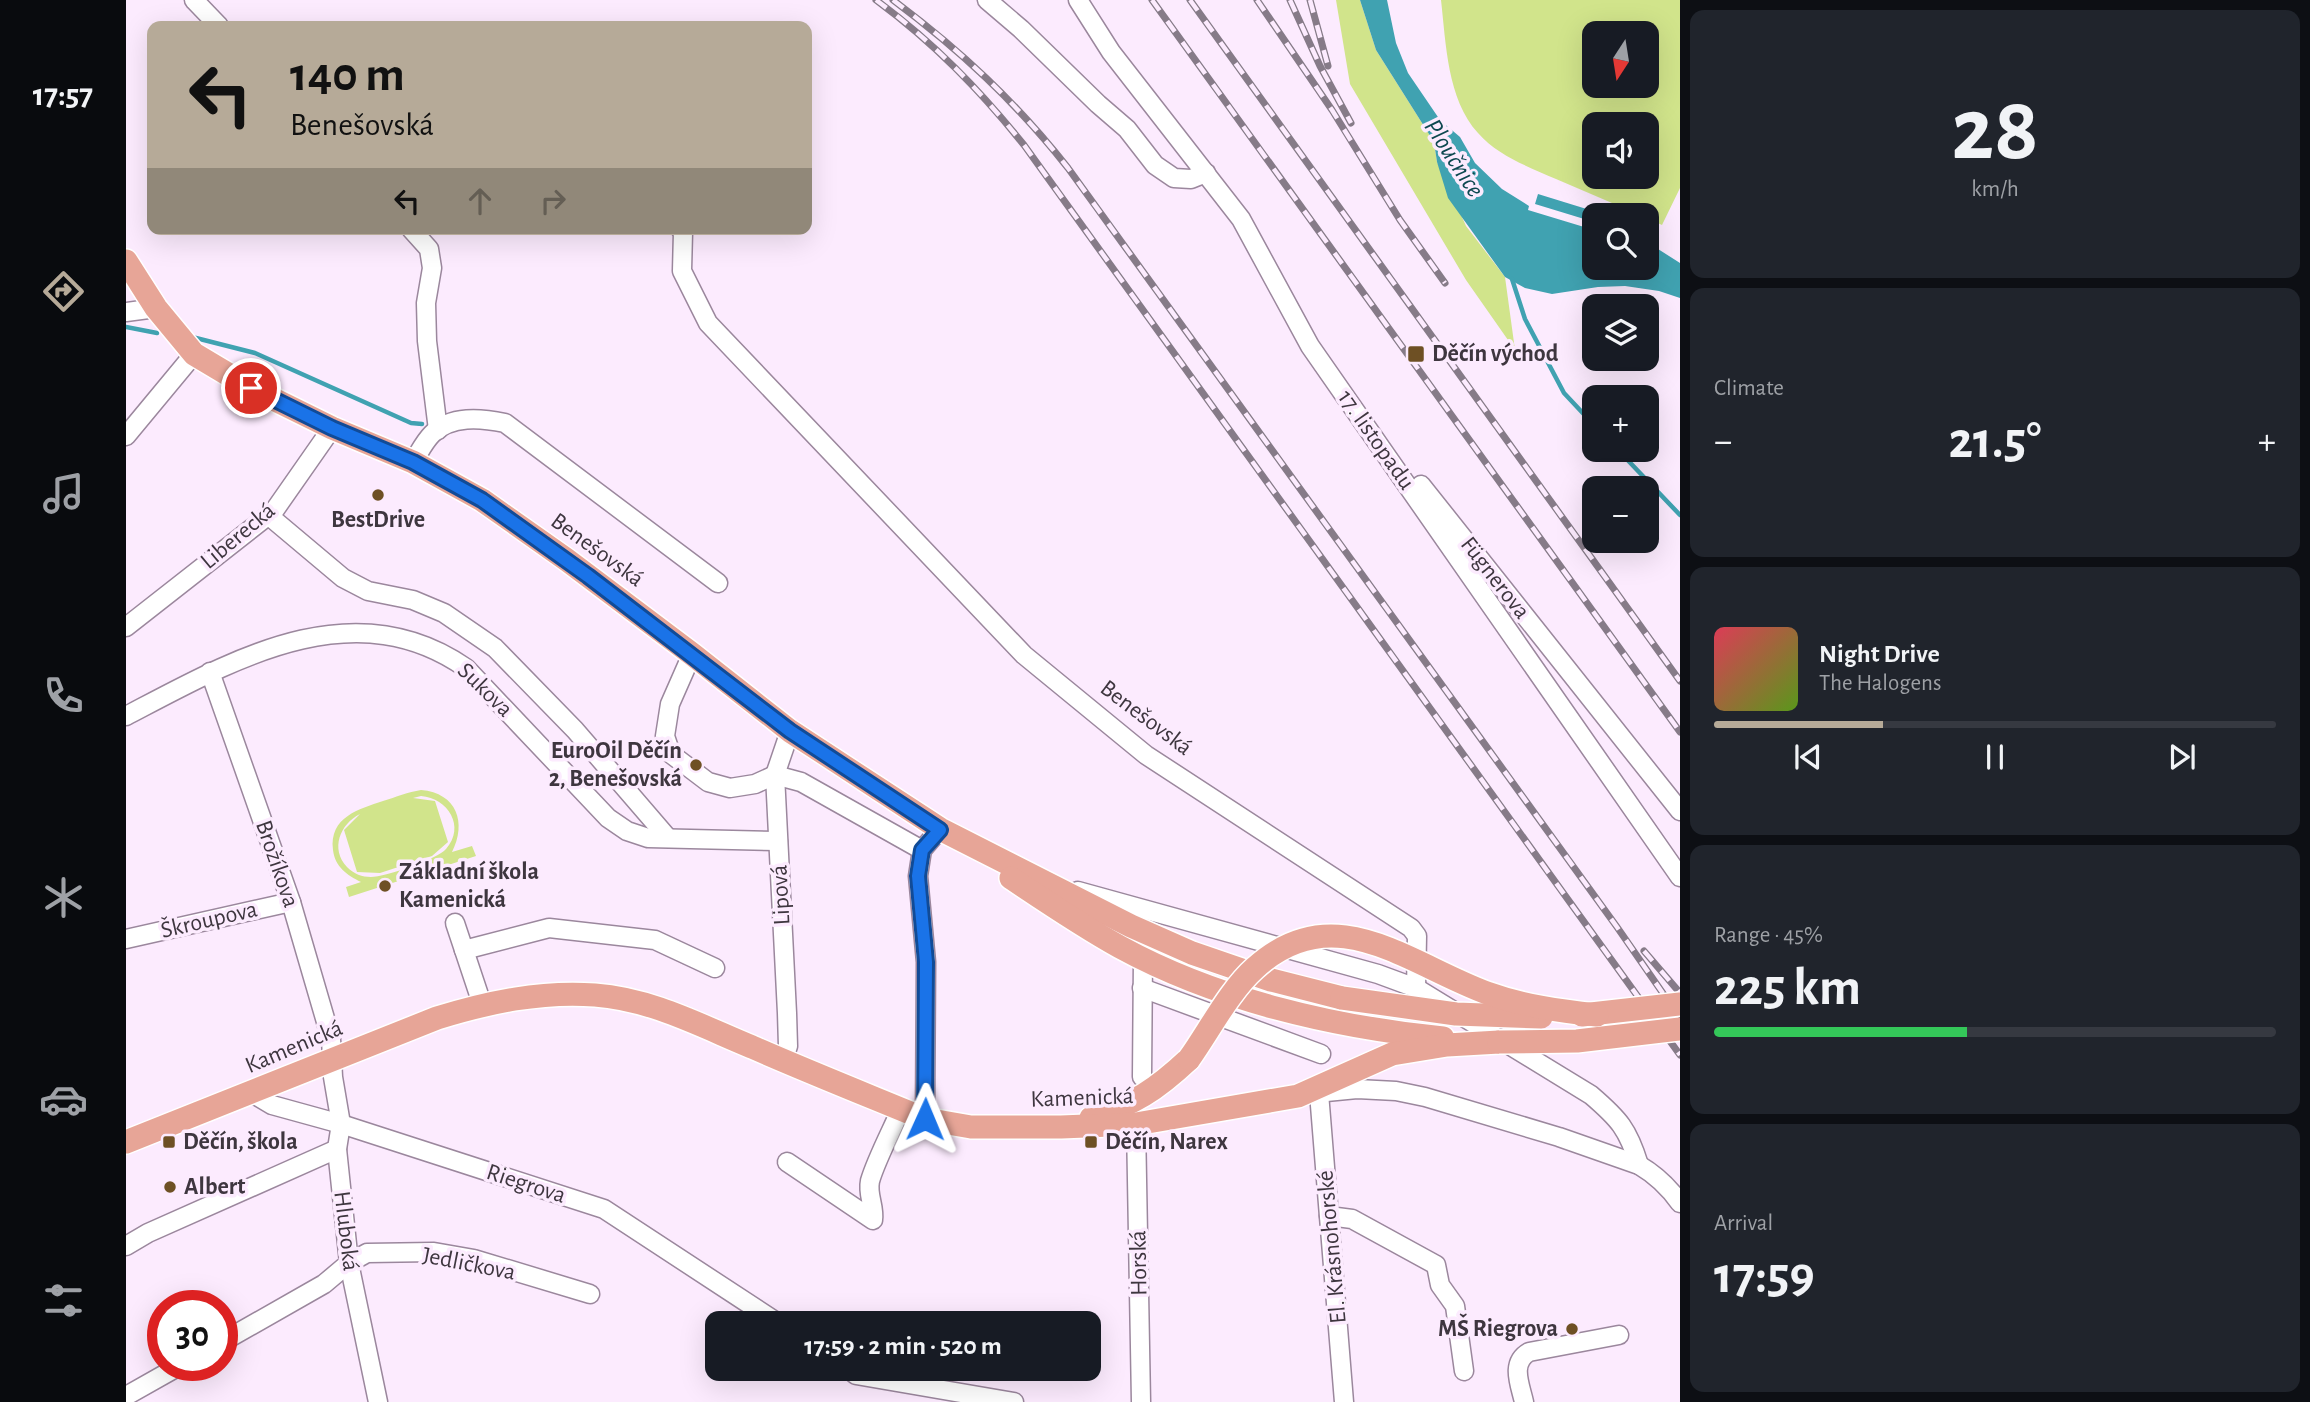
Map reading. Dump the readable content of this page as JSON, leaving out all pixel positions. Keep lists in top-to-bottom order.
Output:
{
  "streets": {
    "main road": ["Benešovská", "Kamenická"],
    "street": [
      "17. listopadu",
      "Liberecká",
      "Fügnerova",
      "Sukova",
      "Brožíkova",
      "Lipová",
      "Škroupova",
      "Riegrova",
      "Hluboká",
      "El. Krásnohorské",
      "Horská",
      "Jedličkova"
    ]
  },
  "crossings": [
    ["17. listopadu", "Fügnerova"],
    ["Liberecká", "Benešovská"],
    ["Benešovská", "Lipová"],
    ["Benešovská", "Kamenická"],
    ["Sukova", "Brožíkova"],
    ["Sukova", "Lipová"],
    ["Brožíkova", "Škroupova"],
    ["Brožíkova", "Kamenická"],
    ["Brožíkova", "Hluboká"],
    ["Lipová", "Kamenická"],
    ["Kamenická", "Riegrova"],
    ["Kamenická", "Hluboká"],
    ["Kamenická", "El. Krásnohorské"],
    ["Kamenická", "Horská"],
    ["Riegrova", "Hluboká"],
    ["Hluboká", "Jedličkova"]
  ],
  "water": ["Ploučnice"],
  "places": {
    "transit": ["Děčín východ", "Děčín, škola", "Děčín, Narex"],
    "other": [
      "BestDrive",
      "EuroOil Děčín 2, Benešovská",
      "Základní škola Kamenická",
      "Albert",
      "MŠ Riegrova"
    ]
  },
  "north": "bottom",
  "page": {
    "tabs": "17:57",
    "tile": [
      ["28", "km/h"],
      "Climate",
      ["Range · 45%", "225 km"],
      ["Arrival", "17:59"]
    ],
    "map_buttons": ["+", "−"],
    "turn": ["140 m", "Benešovská"],
    "heat": ["−", "21.5°", "+"],
    "song": ["Night Drive", "The Halogens"],
    "limit": "30",
    "trip": "17:59 · 2 min · 520 m"
  }
}
